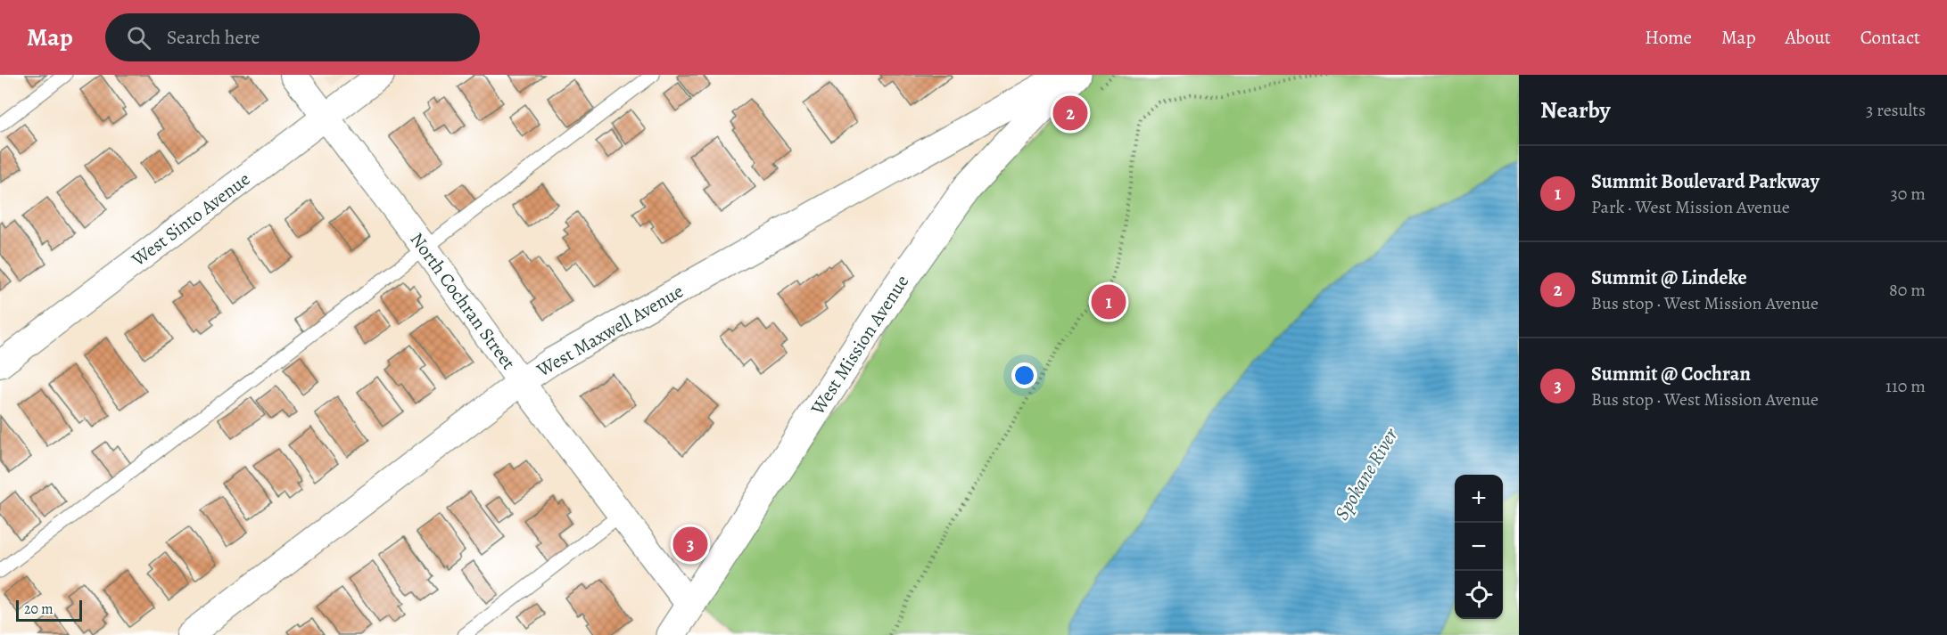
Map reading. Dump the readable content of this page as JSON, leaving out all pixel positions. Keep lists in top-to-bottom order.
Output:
{
  "streets": {
    "street": [
      "West Sinto Avenue",
      "North Cochran Street",
      "West Maxwell Avenue",
      "West Mission Avenue"
    ]
  },
  "crossings": [
    ["West Sinto Avenue", "North Cochran Street"],
    ["North Cochran Street", "West Maxwell Avenue"],
    ["North Cochran Street", "West Mission Avenue"]
  ],
  "water": ["Spokane River"],
  "scale_bar": "20 m",
  "page": {
    "header": "Map",
    "search": "Search here",
    "nav": [
      "Home",
      "Map",
      "About",
      "Contact"
    ],
    "heading": ["Nearby", "3 results"],
    "pins": ["2", "1", "3"],
    "list": [
      {
        "mark": "1",
        "name": "Summit Boulevard Parkway",
        "note": "Park · West Mission Avenue",
        "value": "30 m"
      },
      {
        "mark": "2",
        "name": "Summit @ Lindeke",
        "note": "Bus stop · West Mission Avenue",
        "value": "80 m"
      },
      {
        "mark": "3",
        "name": "Summit @ Cochran",
        "note": "Bus stop · West Mission Avenue",
        "value": "110 m"
      }
    ],
    "map_buttons": ["+", "−"],
    "scale": "20 m"
  }
}
